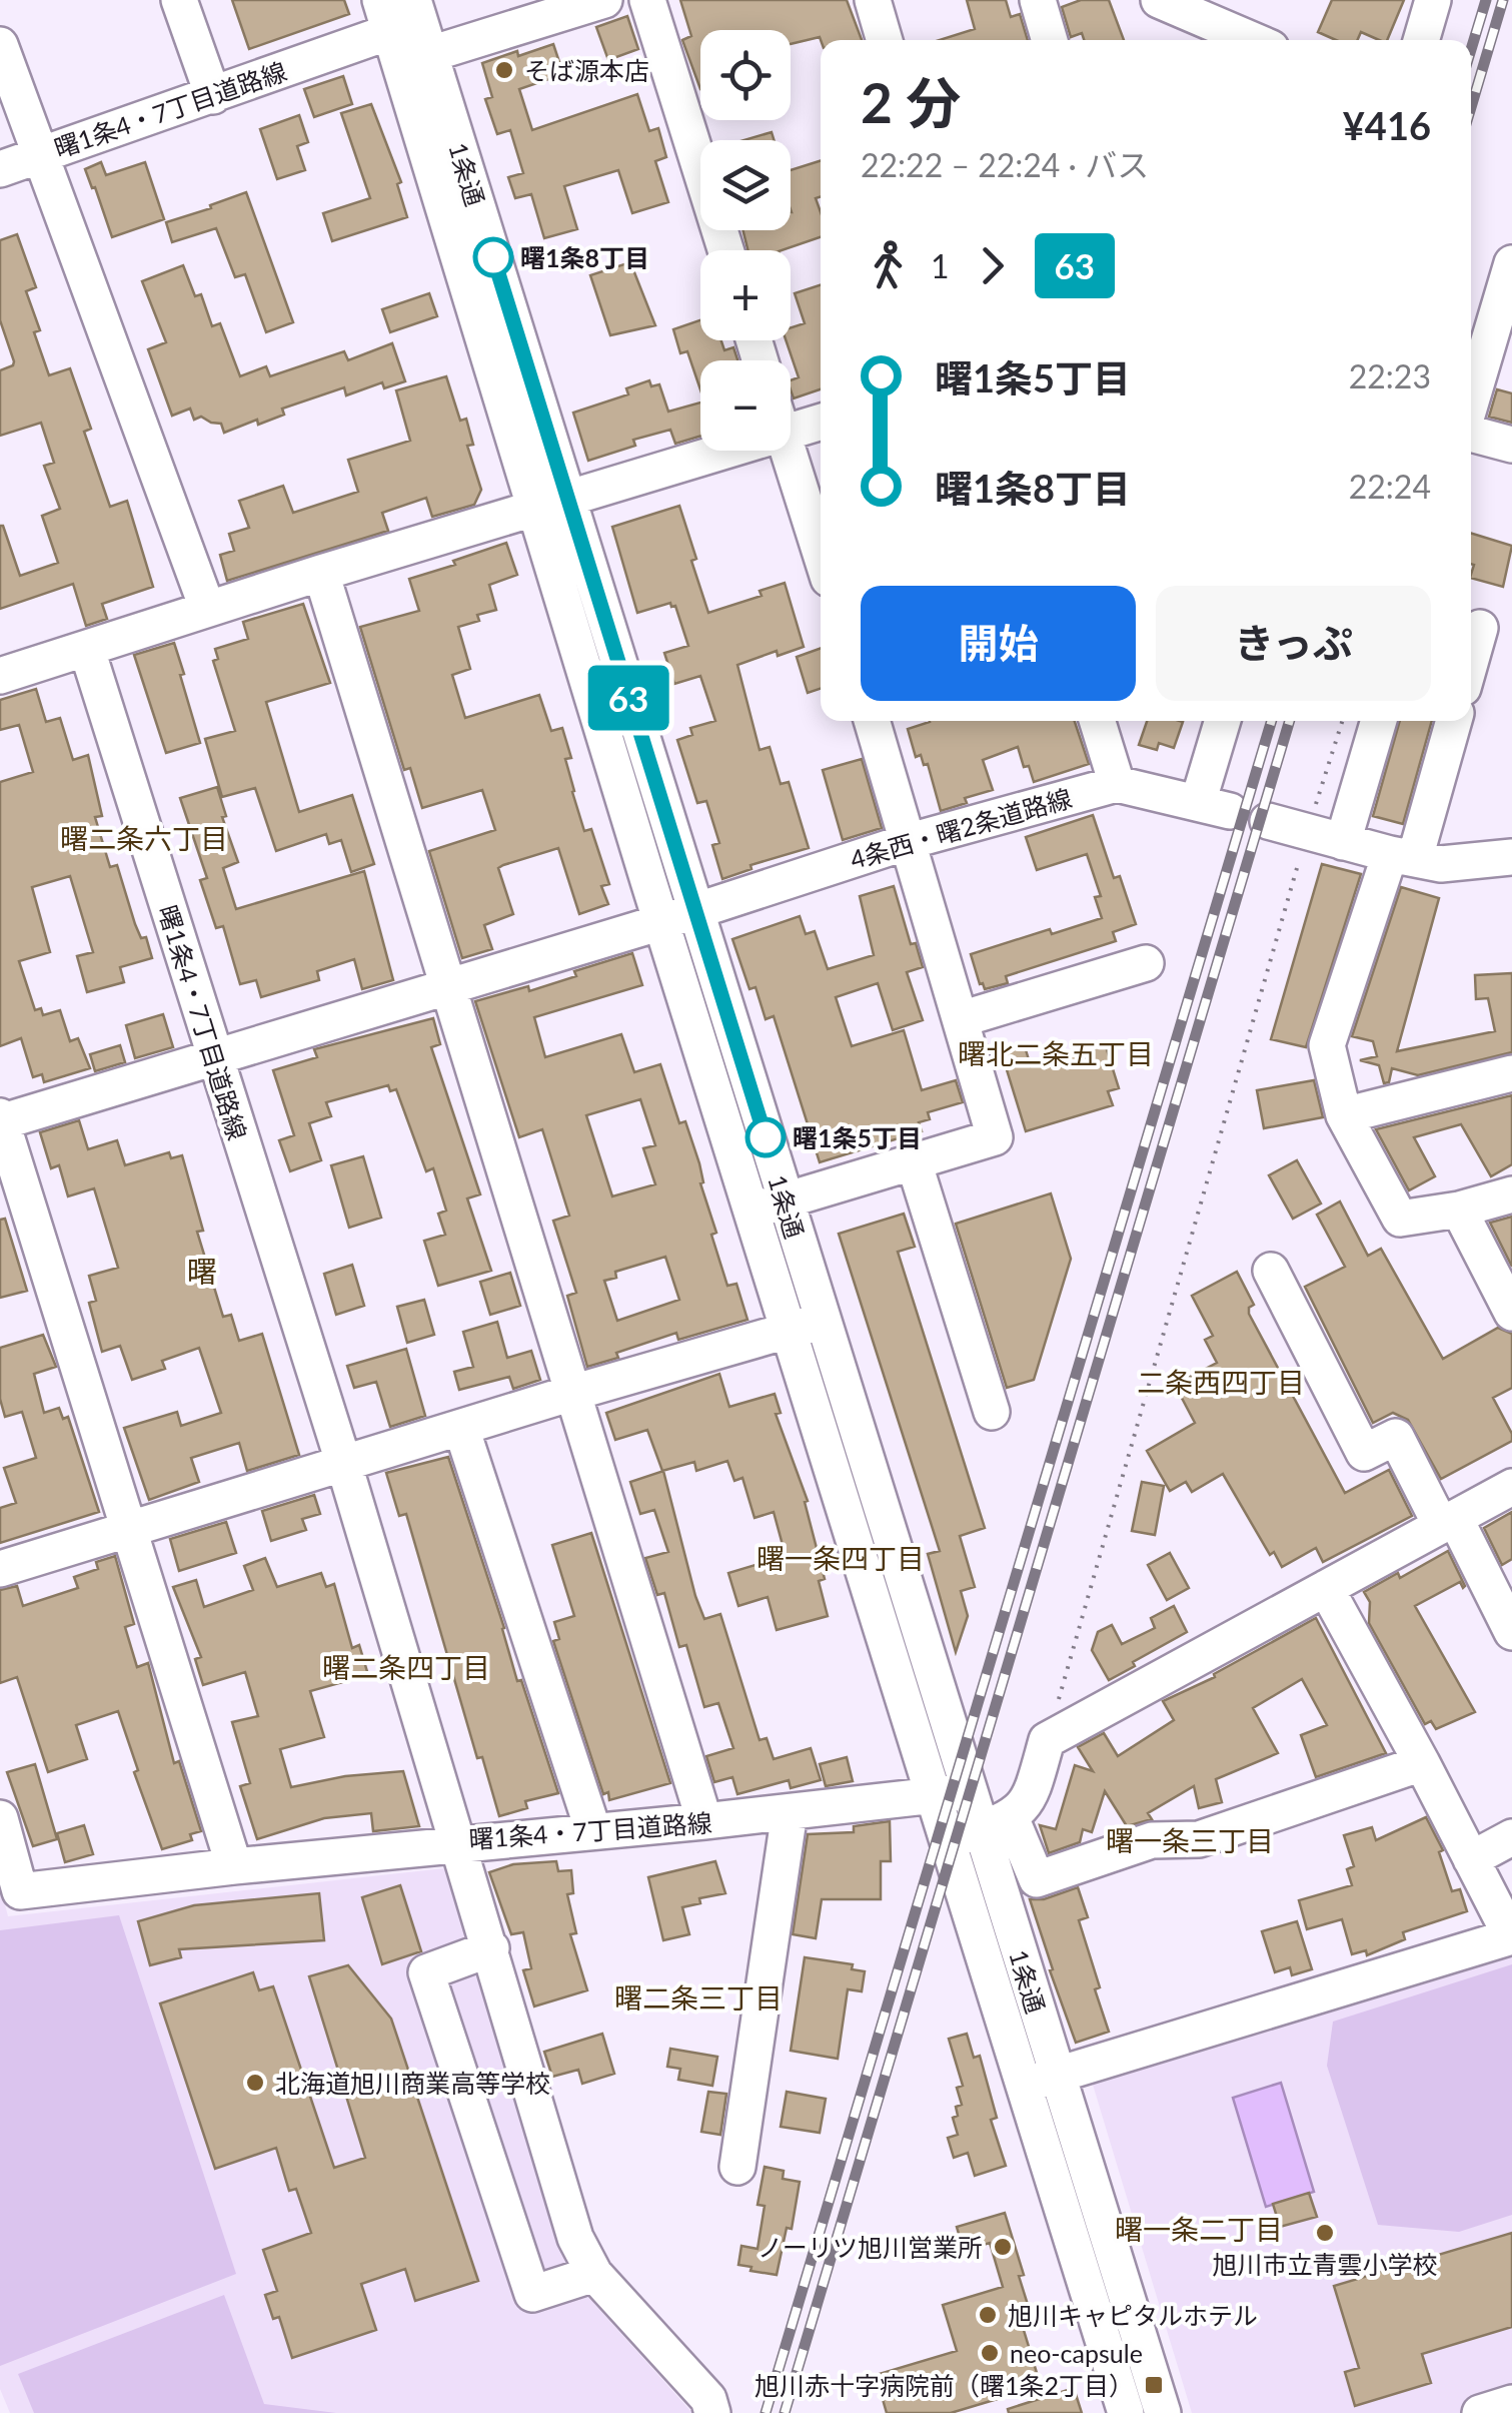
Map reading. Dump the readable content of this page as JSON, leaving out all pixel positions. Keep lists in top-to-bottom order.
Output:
{
  "streets": {
    "street": ["曙1条4・7丁目道路線", "1条通", "4条西・曙2条道路線"]
  },
  "crossings": [
    ["曙1条4・7丁目道路線", "1条通"],
    ["曙1条4・7丁目道路線", "4条西・曙2条道路線"],
    ["1条通", "4条西・曙2条道路線"]
  ],
  "districts": [
    "曙二条六丁目",
    "曙北二条五丁目",
    "曙",
    "二条西四丁目",
    "曙一条四丁目",
    "曙二条四丁目",
    "曙一条三丁目",
    "曙二条三丁目",
    "曙一条二丁目"
  ],
  "places": {
    "other": [
      "そば源本店",
      "曙1条8丁目",
      "曙1条5丁目",
      "北海道旭川商業高等学校",
      "旭川市立青雲小学校",
      "ノーリツ旭川営業所",
      "旭川キャピタルホテル",
      "neo‐capsule"
    ],
    "transit": ["旭川赤十字病院前（曙1条2丁目）"]
  },
  "lines": ["bus line 63"],
  "page": {
    "on_map": "63",
    "map_buttons": ["+", "−"],
    "heading": ["2 分", "22:22 – 22:24 · バス", "¥416"],
    "legs": ["1", "63"],
    "list": [
      {
        "name": "曙1条5丁目",
        "value": "22:23"
      },
      {
        "name": "曙1条8丁目",
        "value": "22:24"
      }
    ],
    "buttons": ["開始", "きっぷ"]
  }
}
